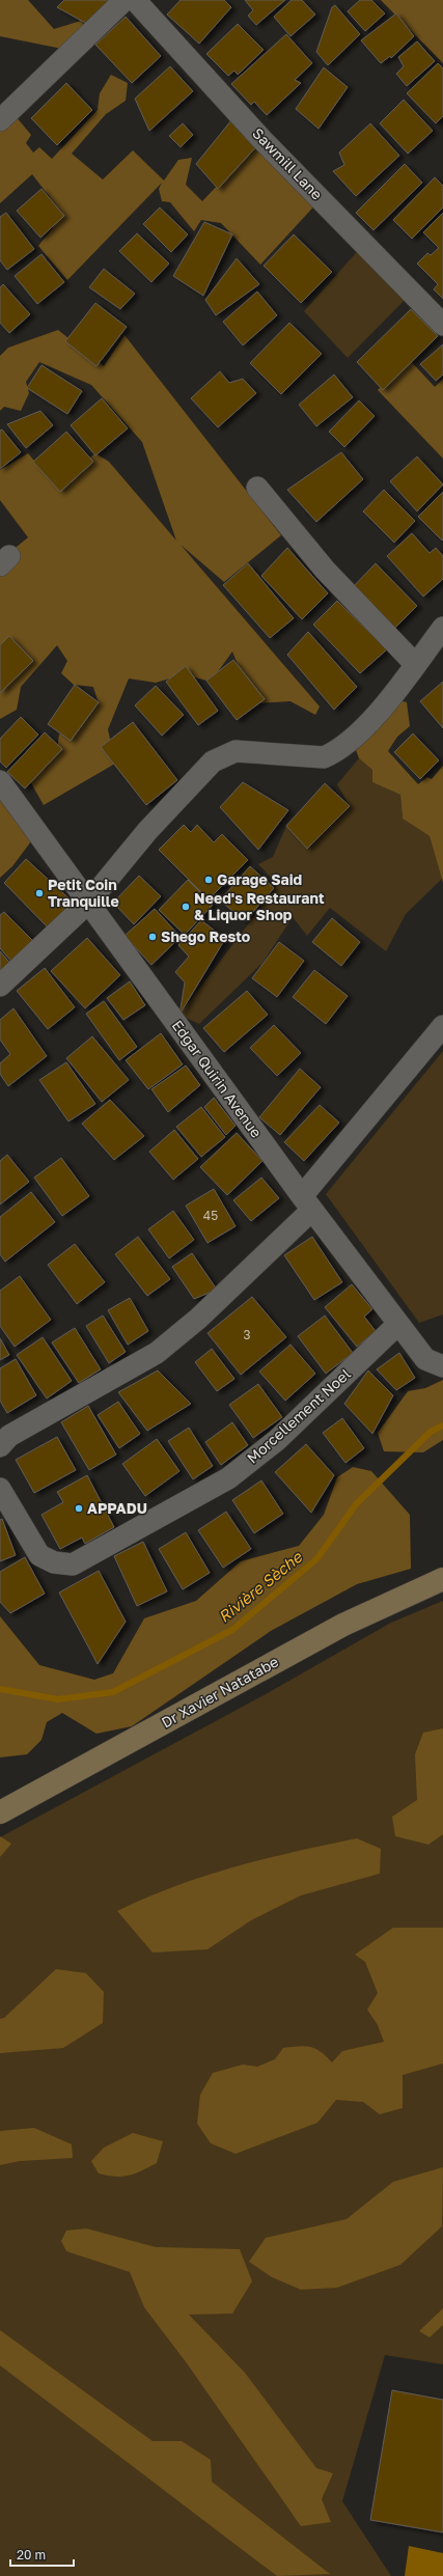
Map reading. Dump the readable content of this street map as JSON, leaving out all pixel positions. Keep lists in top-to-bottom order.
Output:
{
  "streets": {
    "main road": ["Dr Xavier Natatabe"],
    "street": ["Sawmill Lane", "Edgar Quirin Avenue", "Morcellement Noel"]
  },
  "crossings": [
    ["Edgar Quirin Avenue", "Morcellement Noel"]
  ],
  "water": ["Rivière Sèche"],
  "places": [
    "Garage Said",
    "Petit Coin Tranquille",
    "Need's Restaurant & Liquor Shop",
    "Shego Resto",
    "APPADU"
  ],
  "house_numbers": ["45", "3"],
  "scale_bar": "20 m"
}
